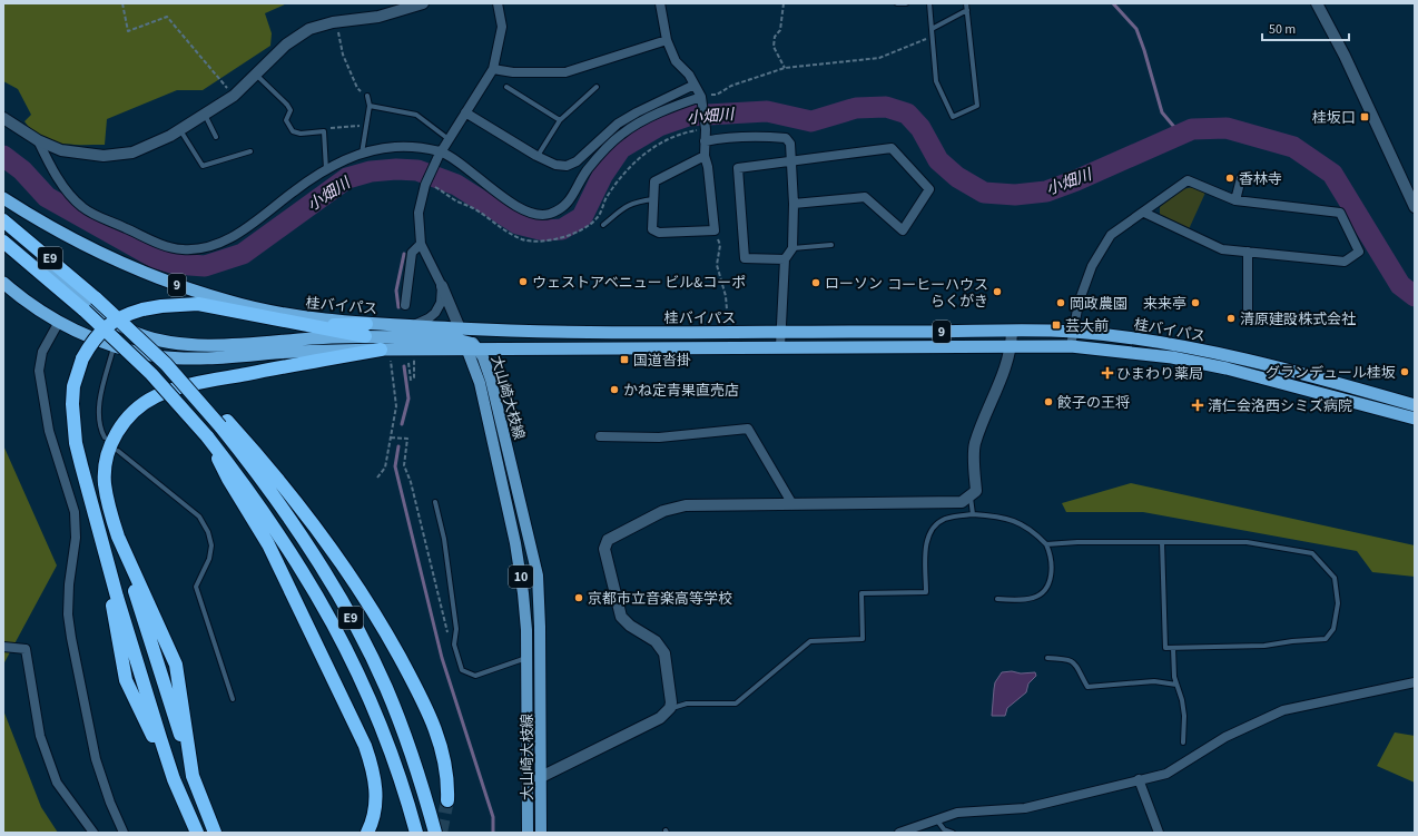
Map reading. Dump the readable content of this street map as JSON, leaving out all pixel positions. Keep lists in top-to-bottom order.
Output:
{
  "streets": {
    "highway": ["E9", "9", "桂バイパス"],
    "main road": ["大山崎大枝線", "10"]
  },
  "crossings": [
    ["桂バイパス", "大山崎大枝線"]
  ],
  "water": ["小畑川"],
  "places": {
    "transit": ["桂坂口", "芸大前", "国道沓掛"],
    "other": [
      "香林寺",
      "ウェストアベニュー ビル&コーポ",
      "ローソン",
      "コーヒーハウス らくがき",
      "岡政農園",
      "来来亭",
      "清原建設株式会社",
      "グランデュール桂坂",
      "かね定青果直売店",
      "餃子の王将",
      "京都市立音楽高等学校"
    ],
    "health": ["ひまわり薬局", "清仁会洛西シミズ病院"]
  },
  "scale_bar": "50 m"
}
